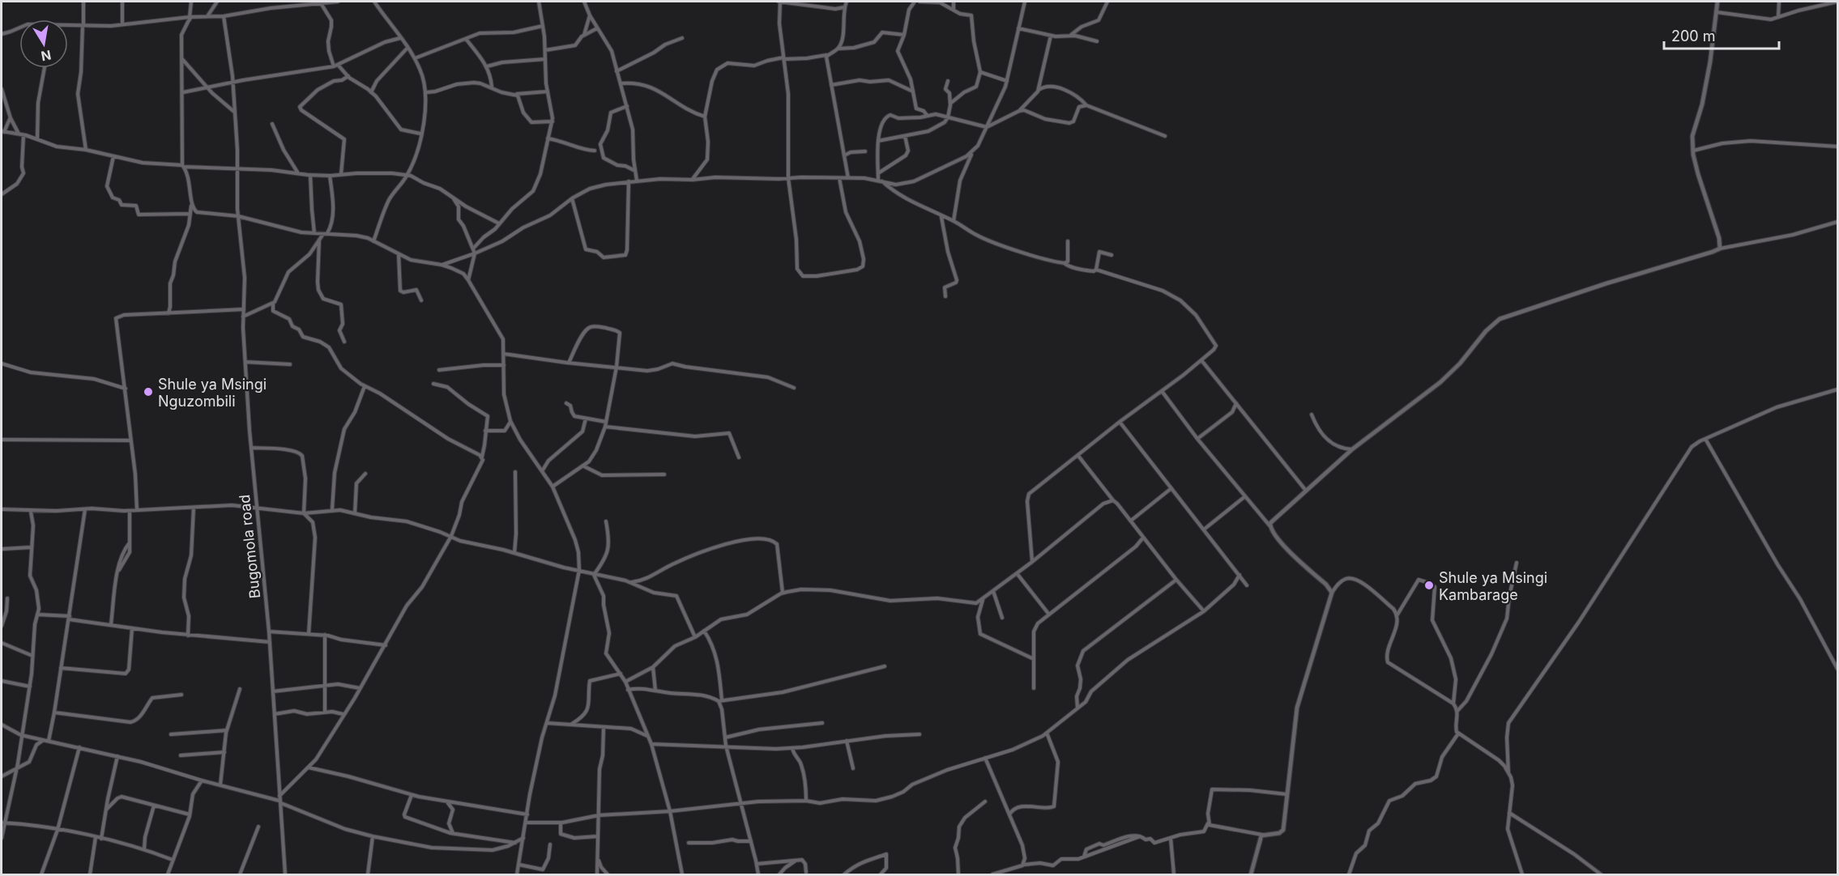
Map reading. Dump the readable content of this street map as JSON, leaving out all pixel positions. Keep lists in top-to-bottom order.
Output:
{
  "streets": {
    "street": ["Bugomola road"]
  },
  "places": ["Shule ya Msingi Nguzombili", "Shule ya Msingi Kambarage"],
  "scale_bar": "200 m",
  "north": "bottom"
}
